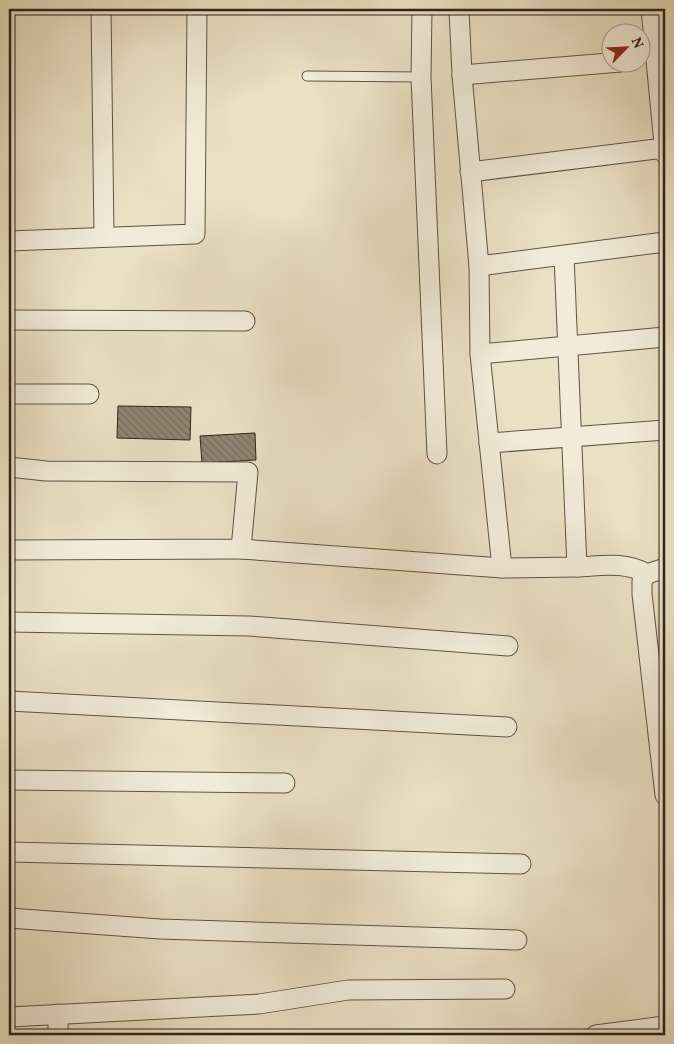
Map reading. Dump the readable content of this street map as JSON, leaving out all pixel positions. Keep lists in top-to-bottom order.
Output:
{
  "north": "top right"
}
